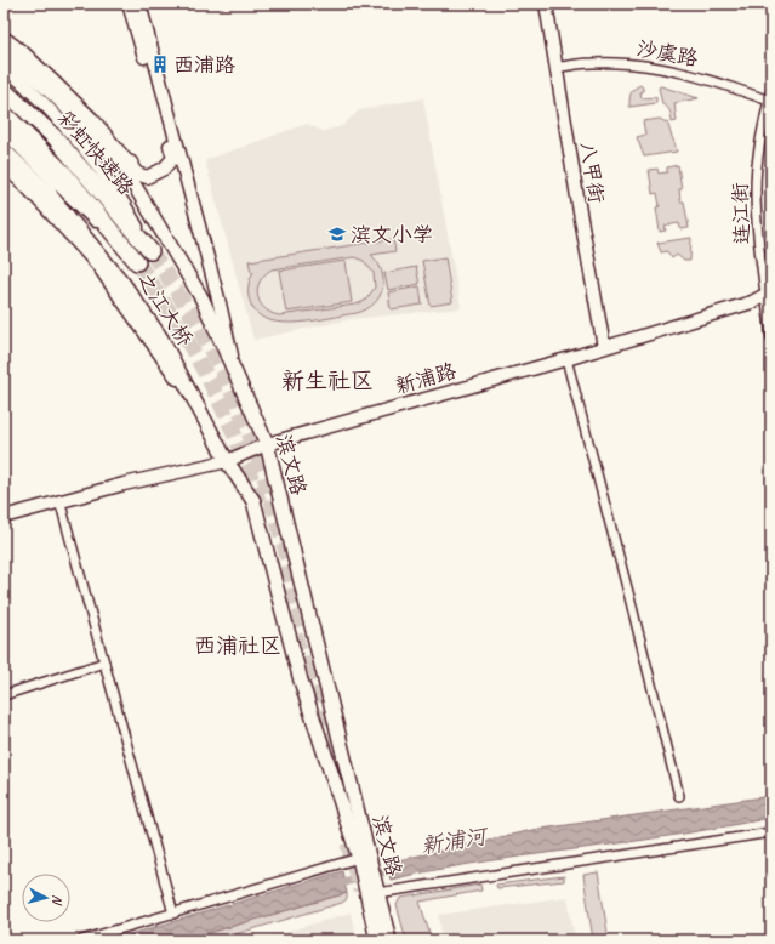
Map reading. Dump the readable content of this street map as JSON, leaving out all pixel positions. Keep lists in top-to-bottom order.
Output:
{
  "streets": {
    "highway": ["彩虹快速路"],
    "main road": [
      "八甲街",
      "之江大桥",
      "新浦路",
      "滨文路"
    ],
    "street": ["沙虞路", "连江街"]
  },
  "crossings": [
    ["沙虞路", "八甲街"],
    ["沙虞路", "连江街"],
    ["八甲街", "新浦路"],
    ["连江街", "新浦路"],
    ["之江大桥", "新浦路"],
    ["之江大桥", "滨文路"],
    ["新浦路", "滨文路"]
  ],
  "districts": ["新生社区", "西浦社区"],
  "water": ["新浦河"],
  "places": {
    "building": ["西浦路"],
    "school or university": ["滨文小学"]
  },
  "north": "right"
}
